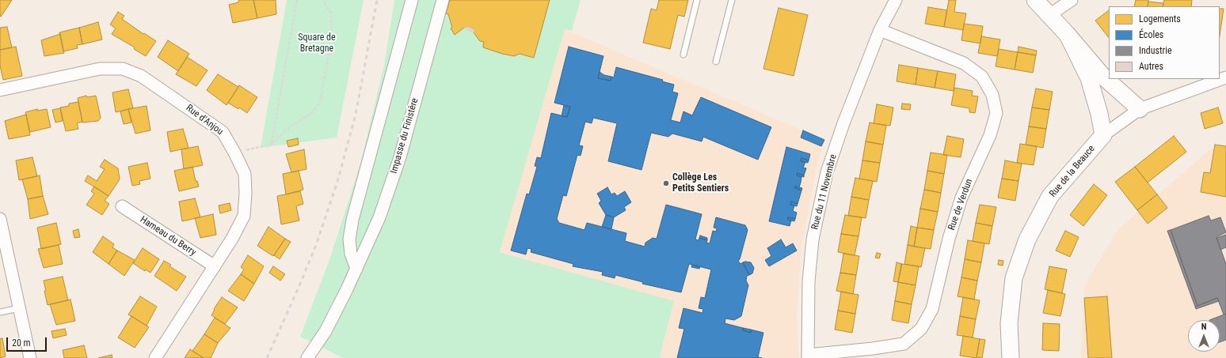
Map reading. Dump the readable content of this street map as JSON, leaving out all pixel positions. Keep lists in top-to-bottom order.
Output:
{
  "streets": {
    "street": [
      "Rue d'Anjou",
      "Impasse du Finistère",
      "Rue de la Beauce",
      "Rue du 11 Novembre",
      "Rue de Verdun",
      "Hameau du Berry"
    ]
  },
  "crossings": [
    ["Rue d'Anjou", "Hameau du Berry"],
    ["Rue du 11 Novembre", "Rue de Verdun"]
  ],
  "parks": ["Square de Bretagne"],
  "places": ["Collège Les Petits Sentiers"],
  "legend": [
    "Logements",
    "Écoles",
    "Industrie",
    "Autres"
  ],
  "scale_bar": "20 m",
  "north": "top"
}
